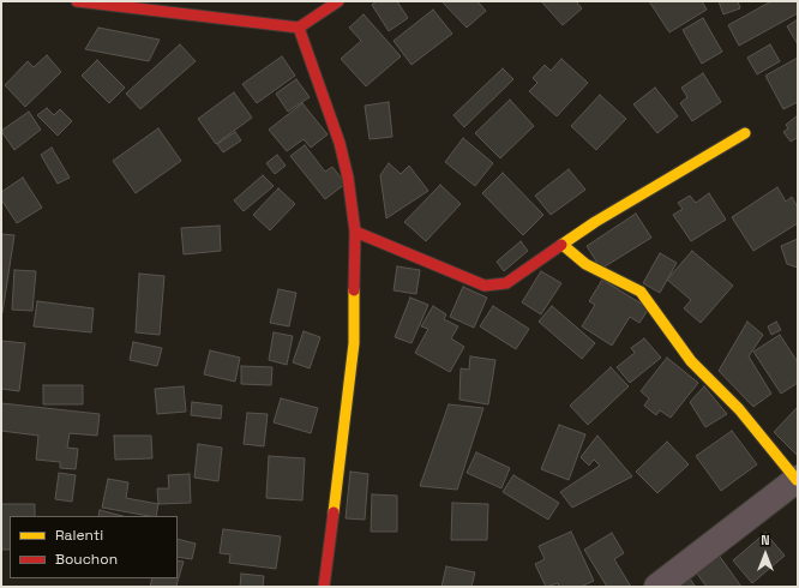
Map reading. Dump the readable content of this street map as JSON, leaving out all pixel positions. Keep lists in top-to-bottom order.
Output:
{
  "legend": ["Ralenti", "Bouchon"],
  "north": "top"
}
